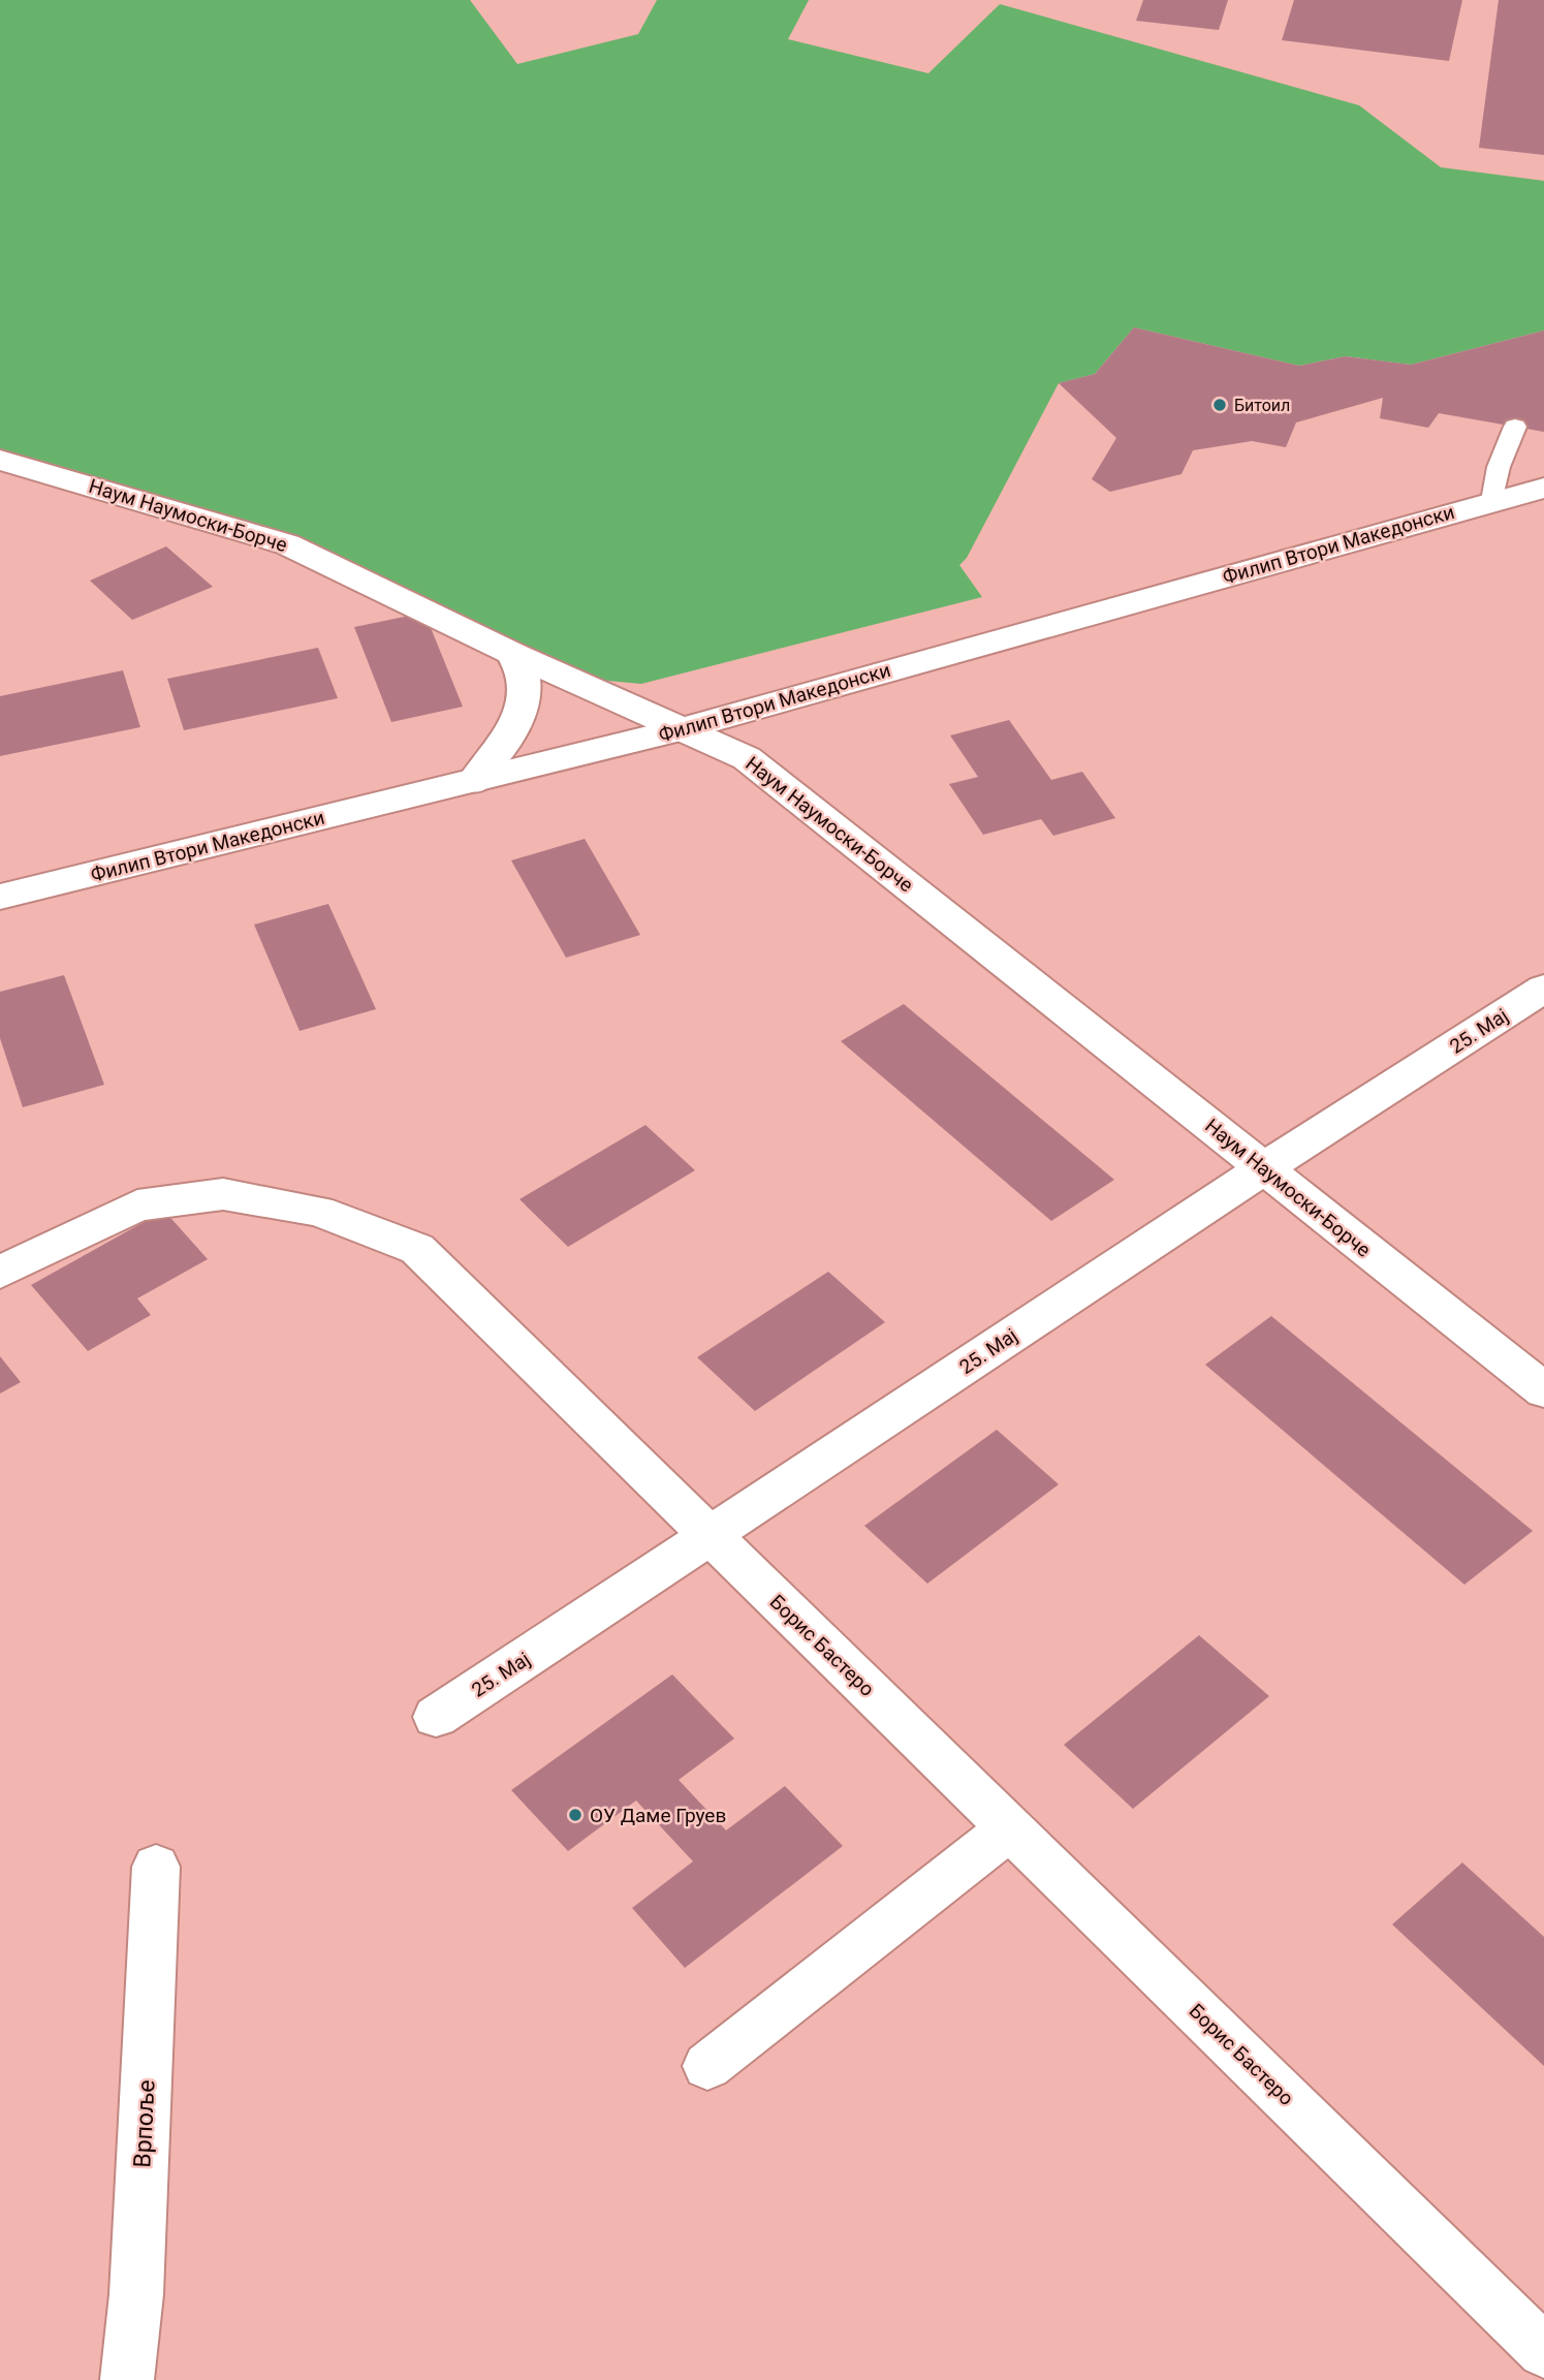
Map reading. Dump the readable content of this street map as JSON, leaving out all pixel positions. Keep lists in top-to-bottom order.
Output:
{
  "streets": {
    "street": [
      "Наум Наумоски-Борче",
      "Филип Втори Македонски",
      "25. Мај",
      "Борис Бастеро",
      "Врпоље"
    ]
  },
  "crossings": [
    ["Наум Наумоски-Борче", "Филип Втори Македонски"],
    ["Наум Наумоски-Борче", "25. Мај"],
    ["25. Мај", "Борис Бастеро"]
  ],
  "places": ["Битоил", "ОУ Даме Груев"]
}
